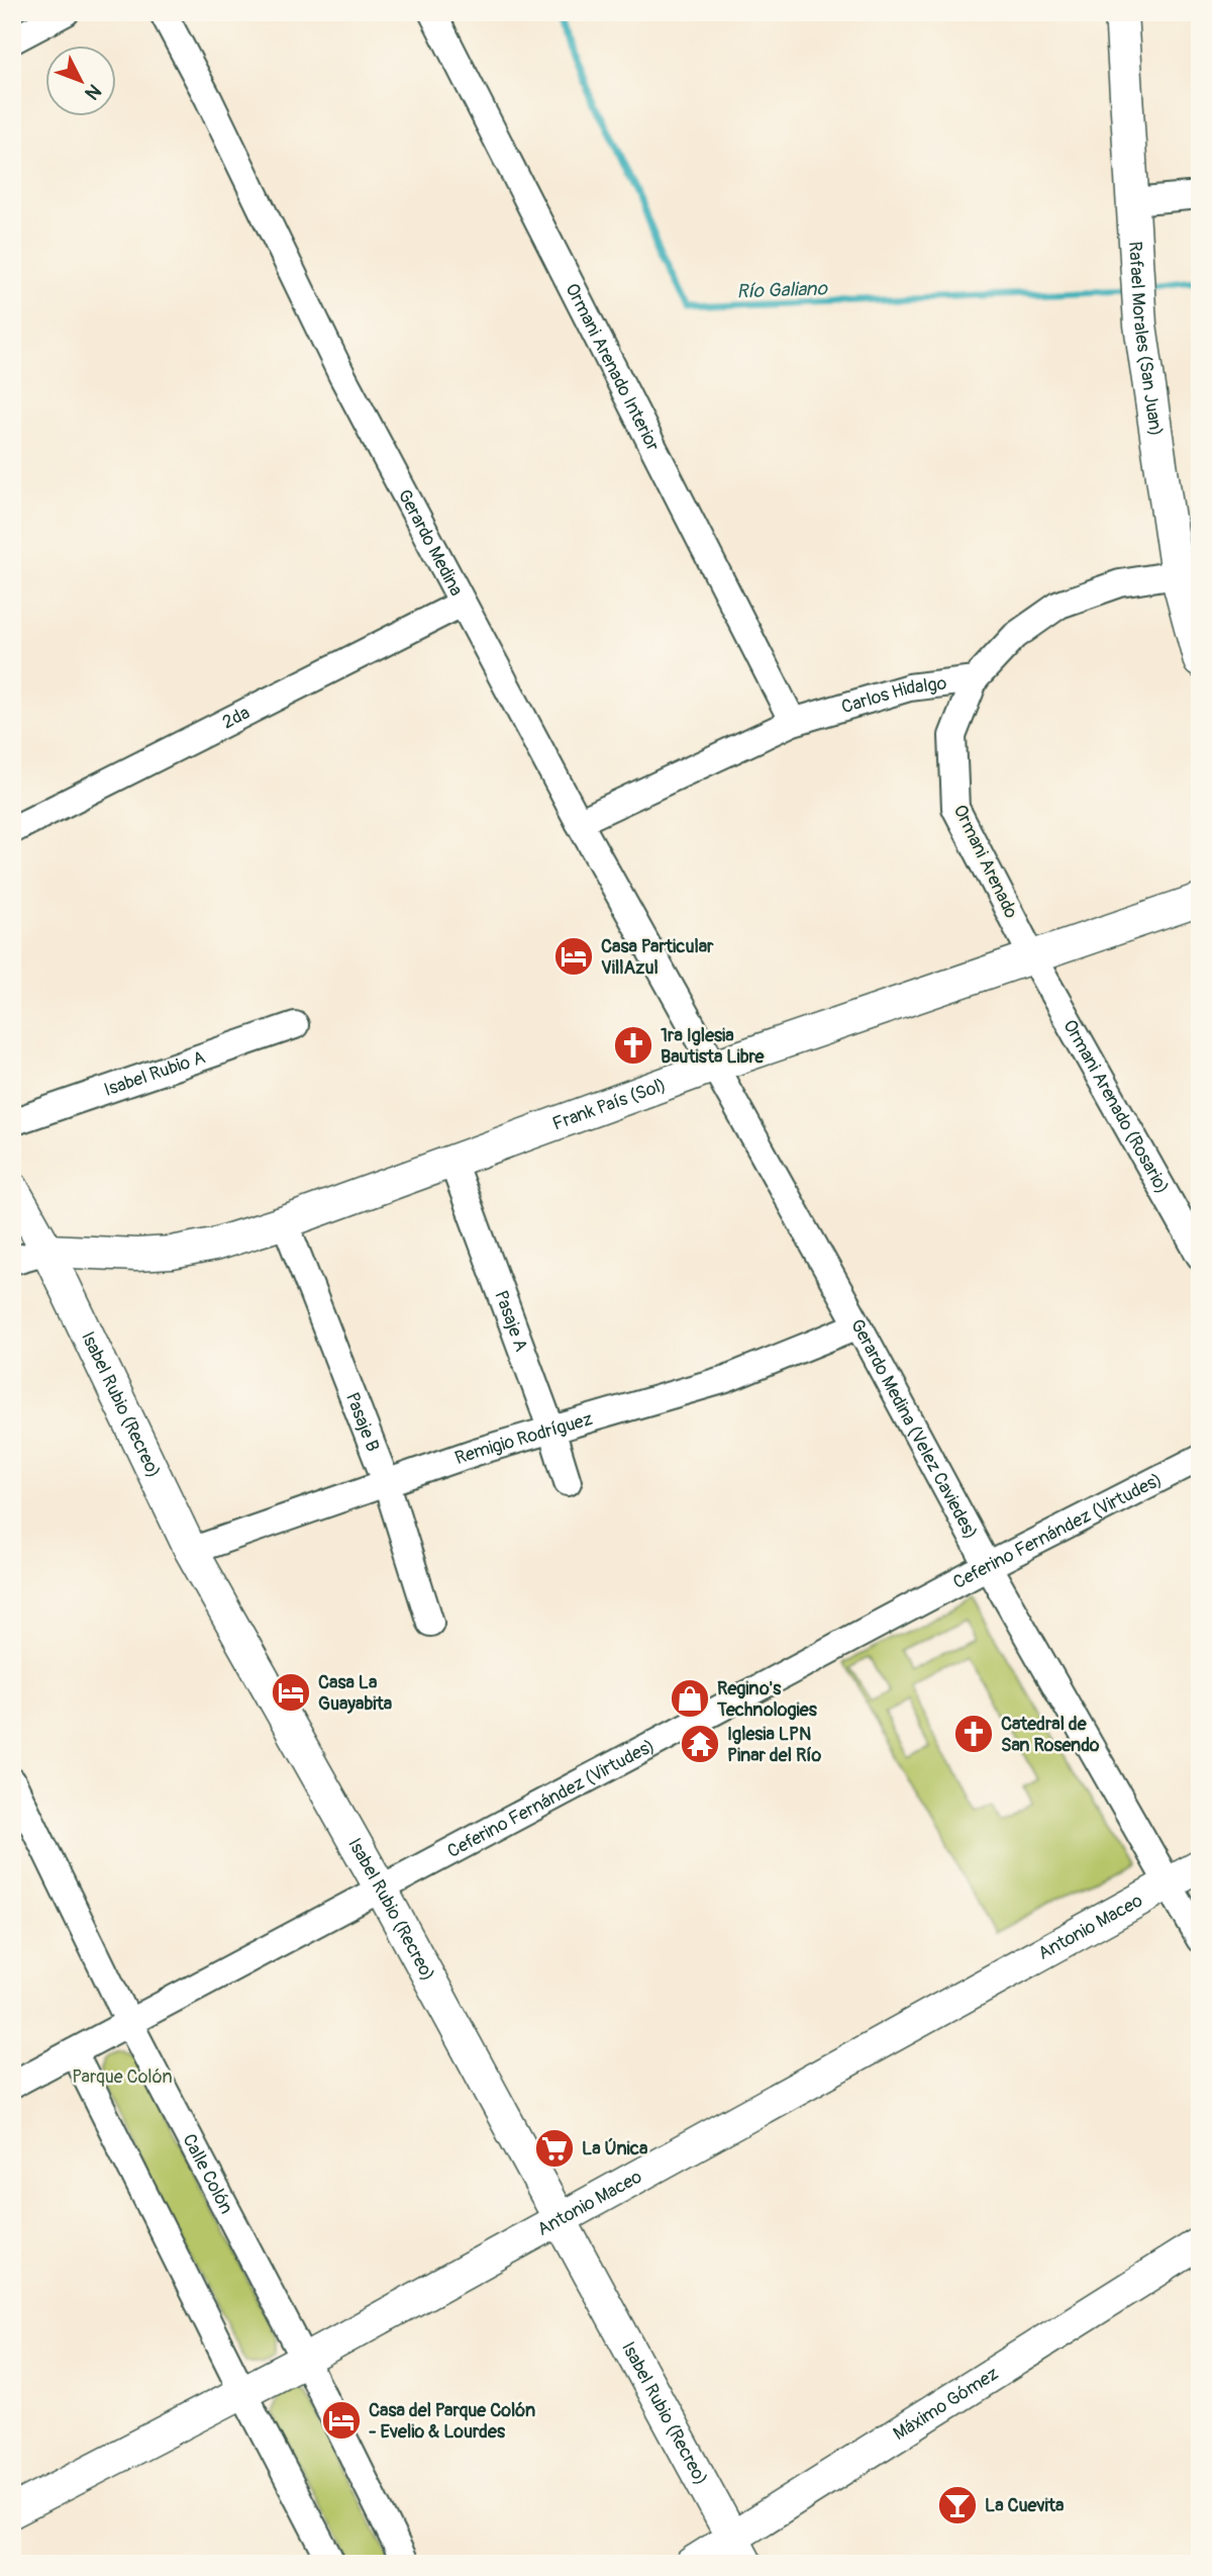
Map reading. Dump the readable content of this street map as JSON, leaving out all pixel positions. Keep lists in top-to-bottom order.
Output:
{
  "streets": {
    "main road": [
      "Rafael Morales (San Juan)",
      "Frank País (Sol)",
      "Isabel Rubio (Recreo)",
      "Antonio Maceo",
      "Máximo Gómez"
    ],
    "street": [
      "Ormani Arenado Interior",
      "Gerardo Medina",
      "Carlos Hidalgo",
      "2da",
      "Ormani Arenado",
      "Isabel Rubio A",
      "Ormani Arenado (Rosario)",
      "Pasaje A",
      "Pasaje B",
      "Gerardo Medina (Velez Caviedes)",
      "Remigio Rodríguez",
      "Ceferino Fernández (Virtudes)",
      "Calle Colón"
    ]
  },
  "crossings": [
    ["Ormani Arenado Interior", "Carlos Hidalgo"],
    ["Gerardo Medina", "Carlos Hidalgo"],
    ["Gerardo Medina", "2da"],
    ["Gerardo Medina", "Frank País (Sol)"],
    ["Gerardo Medina", "Gerardo Medina (Velez Caviedes)"],
    ["Carlos Hidalgo", "Ormani Arenado"],
    ["Ormani Arenado", "Frank País (Sol)"],
    ["Ormani Arenado", "Ormani Arenado (Rosario)"],
    ["Frank País (Sol)", "Ormani Arenado (Rosario)"],
    ["Frank País (Sol)", "Pasaje A"],
    ["Frank País (Sol)", "Isabel Rubio (Recreo)"],
    ["Frank País (Sol)", "Pasaje B"],
    ["Frank País (Sol)", "Gerardo Medina (Velez Caviedes)"],
    ["Pasaje A", "Remigio Rodríguez"],
    ["Isabel Rubio (Recreo)", "Remigio Rodríguez"],
    ["Isabel Rubio (Recreo)", "Ceferino Fernández (Virtudes)"],
    ["Isabel Rubio (Recreo)", "Antonio Maceo"],
    ["Isabel Rubio (Recreo)", "Máximo Gómez"],
    ["Pasaje B", "Remigio Rodríguez"],
    ["Gerardo Medina (Velez Caviedes)", "Remigio Rodríguez"],
    ["Gerardo Medina (Velez Caviedes)", "Ceferino Fernández (Virtudes)"],
    ["Gerardo Medina (Velez Caviedes)", "Antonio Maceo"],
    ["Ceferino Fernández (Virtudes)", "Calle Colón"],
    ["Antonio Maceo", "Calle Colón"]
  ],
  "water": ["Río Galiano"],
  "parks": ["Parque Colón"],
  "places": {
    "hotel": ["Casa Particular VillAzul", "Casa La Guayabita", "Casa del Parque Colón - Evelio & Lourdes"],
    "church": ["1ra Iglesia Bautista Libre", "Catedral de San Rosendo"],
    "shop": ["Regino's Technologies"],
    "temple": ["Iglesia LPN Pinar del Río"],
    "supermarket": ["La Única"],
    "bar": ["La Cuevita"]
  },
  "north": "bottom right"
}
